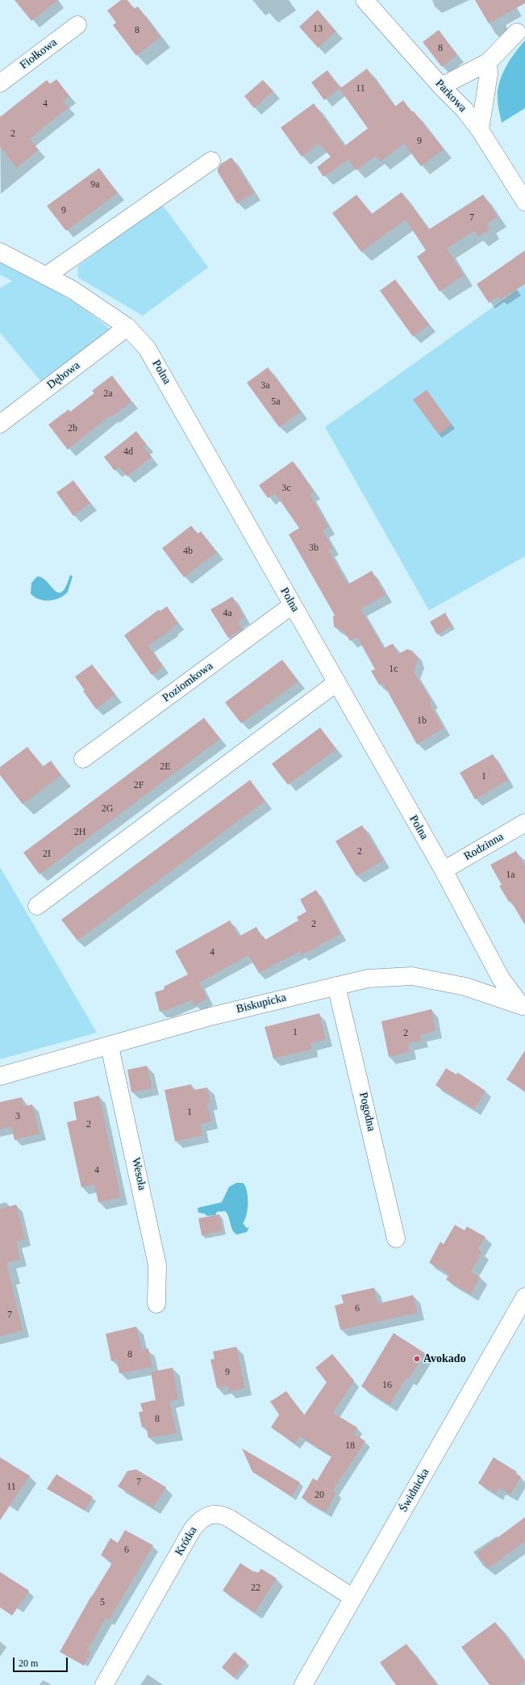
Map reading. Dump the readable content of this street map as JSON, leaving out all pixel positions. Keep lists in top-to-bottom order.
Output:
{
  "streets": {
    "street": [
      "Fiołkowa",
      "Parkowa",
      "Polna",
      "Dębowa",
      "Poziomkowa",
      "Rodzinna",
      "Biskupicka",
      "Pogodna",
      "Wesoła",
      "Świdnicka",
      "Krótka"
    ]
  },
  "crossings": [
    ["Polna", "Dębowa"],
    ["Polna", "Poziomkowa"],
    ["Polna", "Rodzinna"],
    ["Polna", "Biskupicka"],
    ["Biskupicka", "Pogodna"],
    ["Biskupicka", "Wesoła"],
    ["Świdnicka", "Krótka"]
  ],
  "places": ["Avokado"],
  "house_numbers": [
    "13",
    "8",
    "8",
    "11",
    "4",
    "2",
    "9",
    "9a",
    "9",
    "7",
    "3a",
    "2a",
    "5a",
    "2b",
    "4d",
    "3c",
    "3b",
    "4b",
    "4a",
    "1c",
    "1b",
    "2E",
    "1",
    "2F",
    "2G",
    "2H",
    "2",
    "2I",
    "1a",
    "2",
    "4",
    "1",
    "2",
    "1",
    "3",
    "2",
    "4",
    "6",
    "7",
    "8",
    "9",
    "16",
    "8",
    "18",
    "7",
    "11",
    "20",
    "6",
    "22",
    "5"
  ],
  "scale_bar": "20 m"
}
